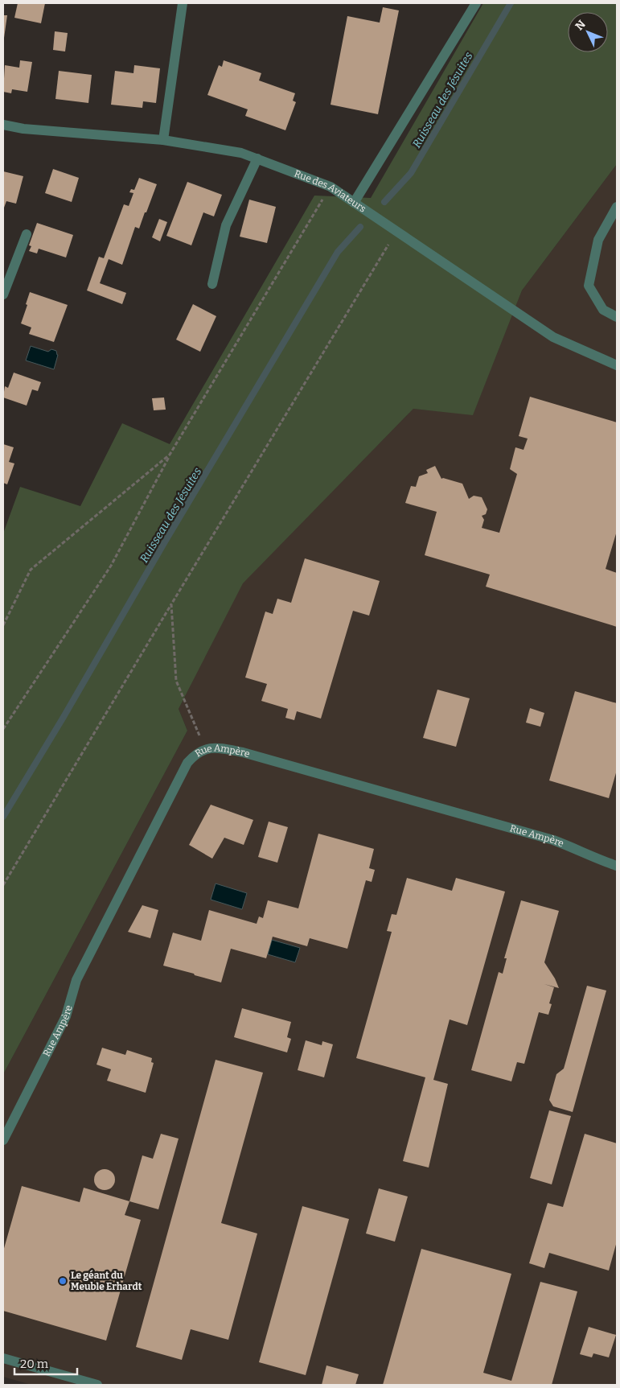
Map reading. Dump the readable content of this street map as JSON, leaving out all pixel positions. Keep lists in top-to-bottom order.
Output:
{
  "streets": {
    "street": ["Rue des Aviateurs", "Rue Ampère"]
  },
  "water": ["Ruisseau des Jésuites"],
  "places": ["Le géant du Meuble Erhardt"],
  "scale_bar": "20 m",
  "north": "top left"
}
